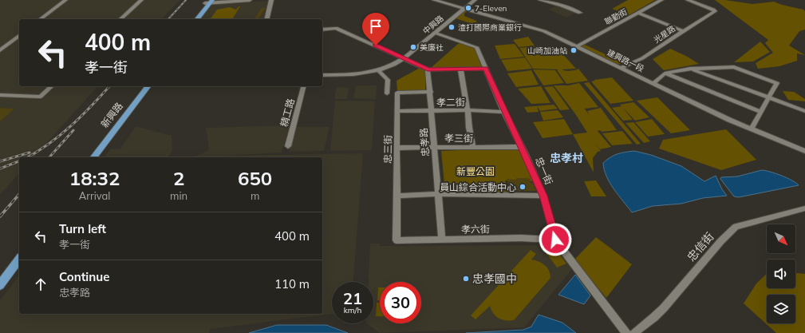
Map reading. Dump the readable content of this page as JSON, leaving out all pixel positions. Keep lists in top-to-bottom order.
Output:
{
  "streets": {
    "main road": ["新興路"],
    "street": [
      "聯勤街",
      "中興路",
      "光星路",
      "建興路一段",
      "孝二街",
      "精工路",
      "孝三街",
      "忠孝路",
      "忠三街",
      "忠一街",
      "孝六街",
      "忠信街"
    ]
  },
  "crossings": [
    ["聯勤街", "建興路一段"],
    ["中興路", "建興路一段"],
    ["中興路", "忠一街"],
    ["光星路", "建興路一段"],
    ["孝二街", "忠孝路"],
    ["孝二街", "忠三街"],
    ["孝二街", "忠一街"],
    ["孝三街", "忠孝路"],
    ["孝三街", "忠三街"],
    ["孝三街", "忠一街"],
    ["忠孝路", "忠三街"],
    ["忠孝路", "孝六街"],
    ["忠三街", "孝六街"],
    ["忠一街", "孝六街"]
  ],
  "districts": ["忠孝村"],
  "parks": ["新豐公園"],
  "places": [
    "7-Eleven",
    "渣打國際商業銀行",
    "美廉社",
    "山崎加油站",
    "員山綜合活動中心",
    "忠孝國中"
  ],
  "north": "bottom right",
  "page": {
    "turn": ["400 m", "孝一街"],
    "eta": [
      "18:32",
      "Arrival",
      "2",
      "min",
      "650",
      "m"
    ],
    "list": [
      {
        "name": "Turn left",
        "note": "孝一街",
        "value": "400 m"
      },
      {
        "name": "Continue",
        "note": "忠孝路",
        "value": "110 m"
      }
    ],
    "speed": "21 km/h",
    "limit": "30"
  }
}
